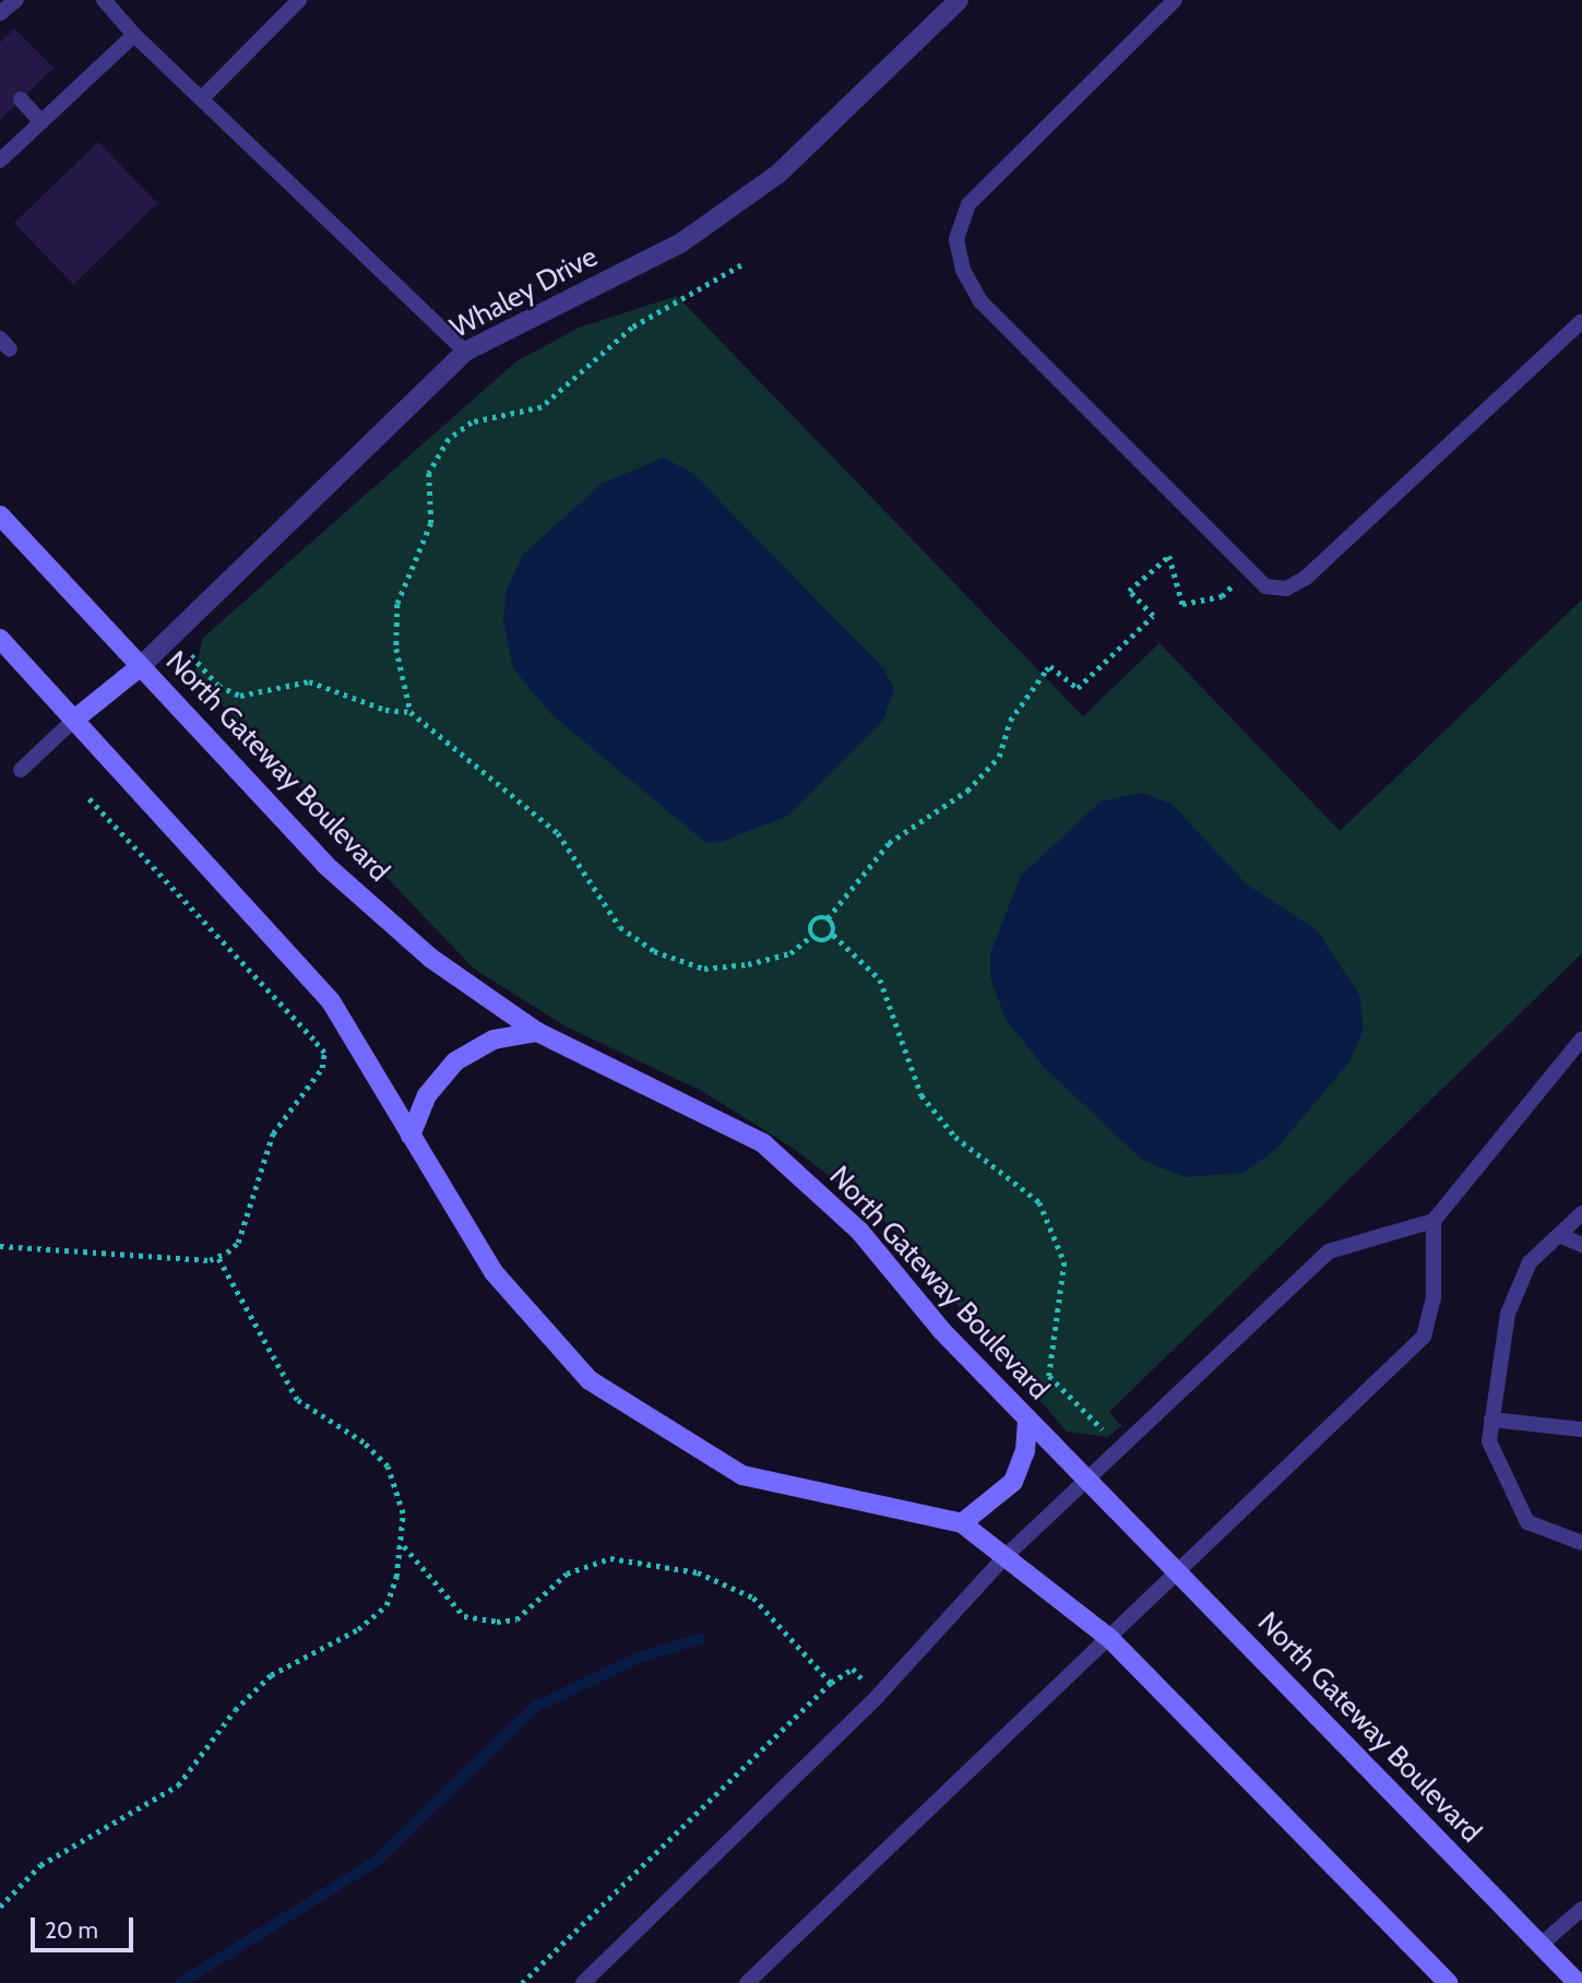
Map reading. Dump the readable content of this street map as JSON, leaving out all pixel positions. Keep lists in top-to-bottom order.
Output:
{
  "streets": {
    "main road": ["North Gateway Boulevard"],
    "street": ["Whaley Drive"]
  },
  "crossings": [
    ["Whaley Drive", "North Gateway Boulevard"]
  ],
  "scale_bar": "20 m"
}
